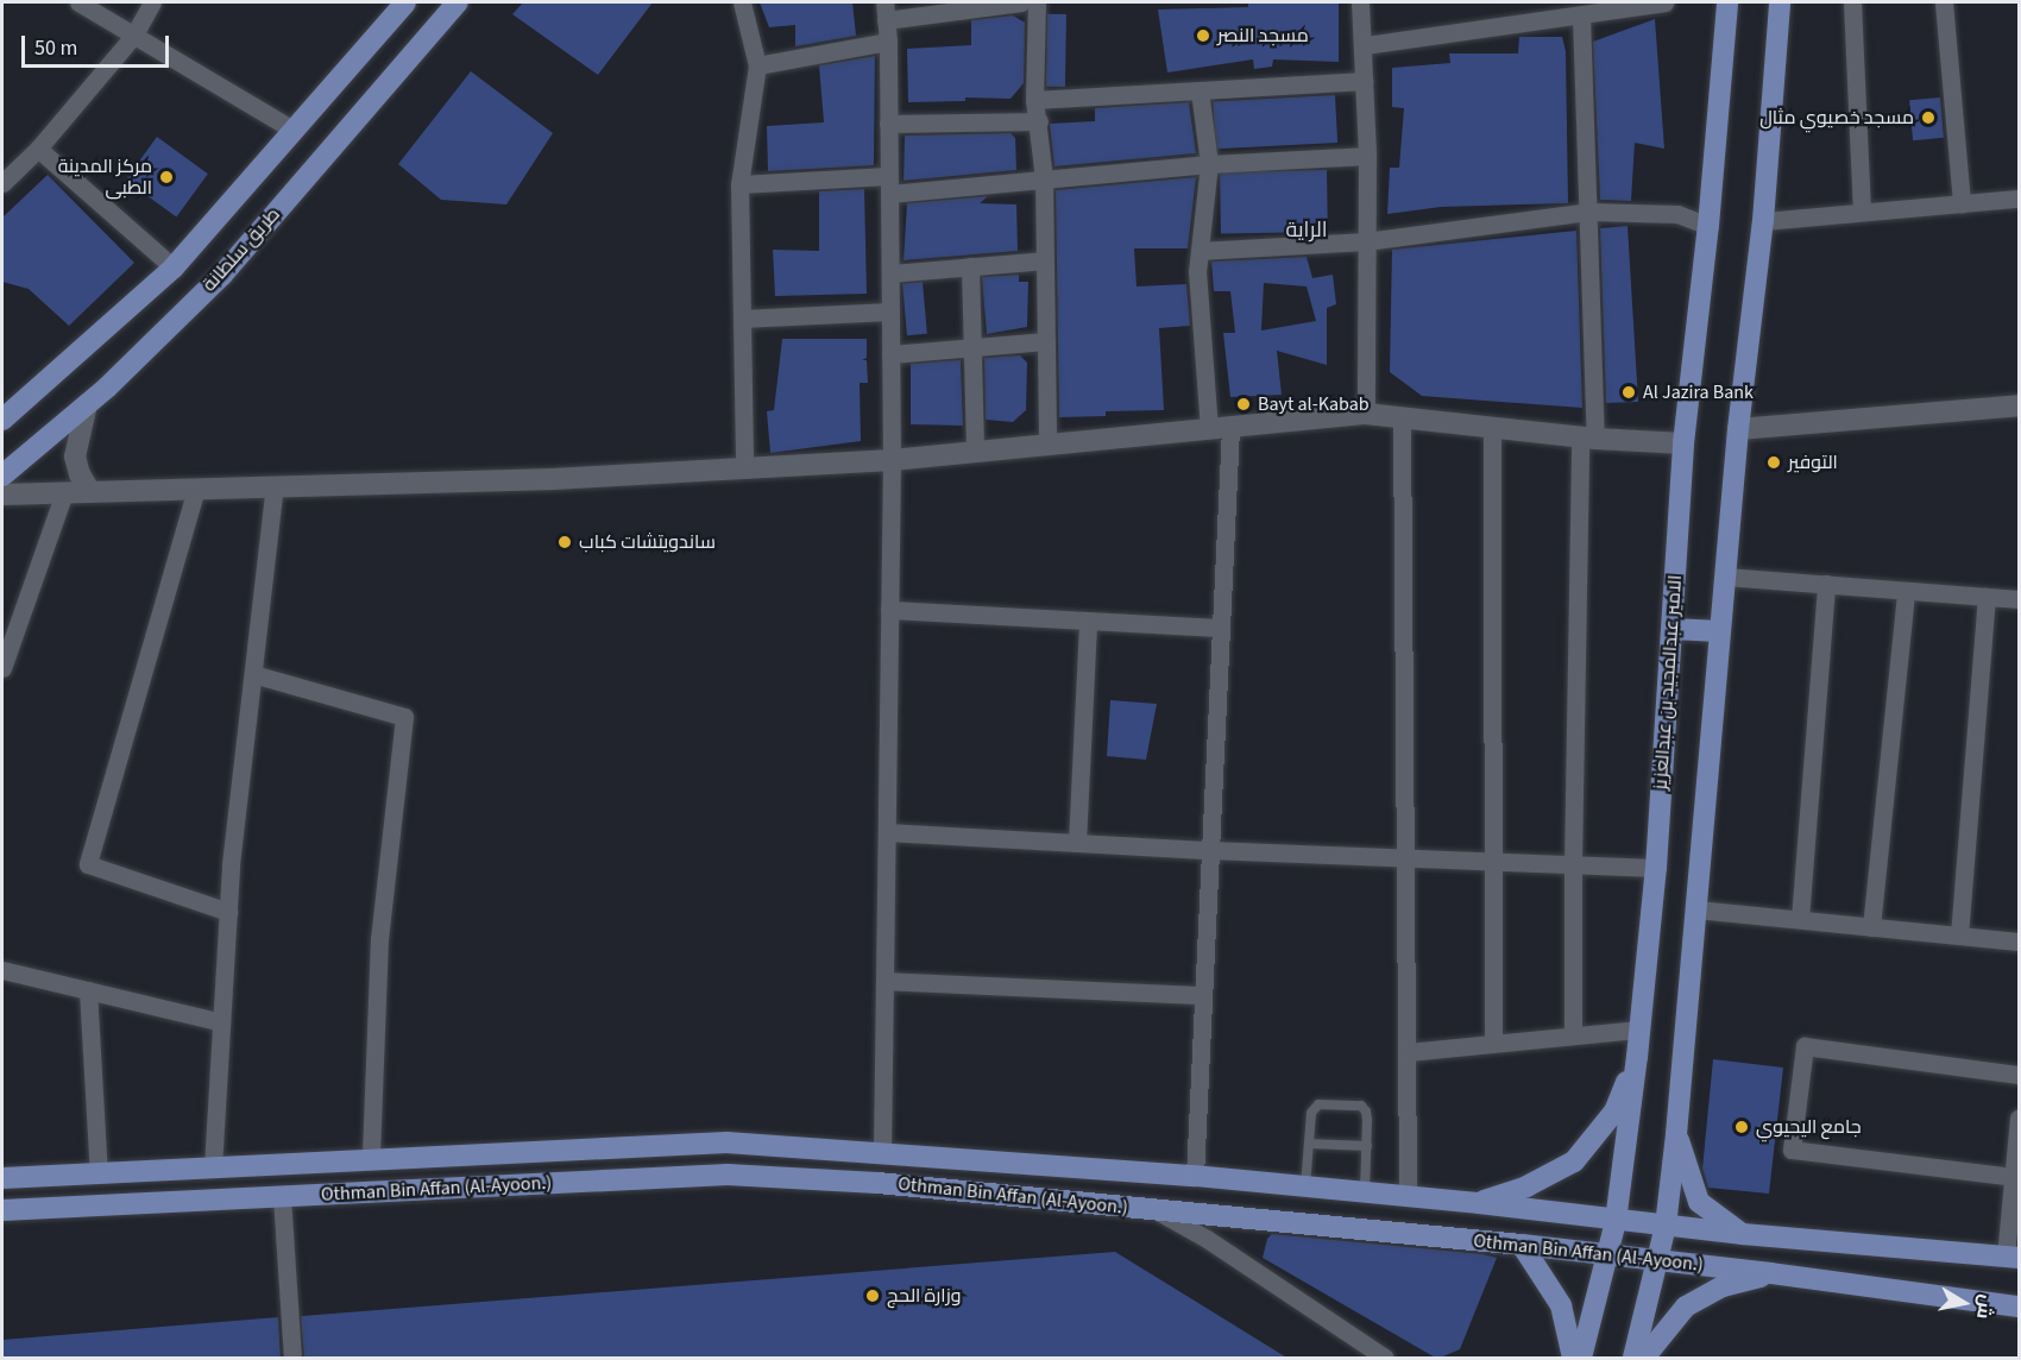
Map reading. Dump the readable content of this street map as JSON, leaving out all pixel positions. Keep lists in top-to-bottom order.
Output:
{
  "streets": {
    "main road": ["طريق سلطانة", "الامير عبدالمجيد بن عبدالعزيز", "Othman Bin Affan (Al-Ayoon.)"]
  },
  "crossings": [
    ["الامير عبدالمجيد بن عبدالعزيز", "Othman Bin Affan (Al-Ayoon.)"]
  ],
  "districts": ["الراية"],
  "places": [
    "مسجد النصر",
    "مسجد خصيوي مثال",
    "مرکز المدینة الطبی",
    "Al Jazira Bank",
    "Bayt al-Kabab",
    "التوفير",
    "ساندويتشات كباب",
    "جامع اليحيوي",
    "وزارة الحج"
  ],
  "scale_bar": "50 m",
  "north": "right"
}
